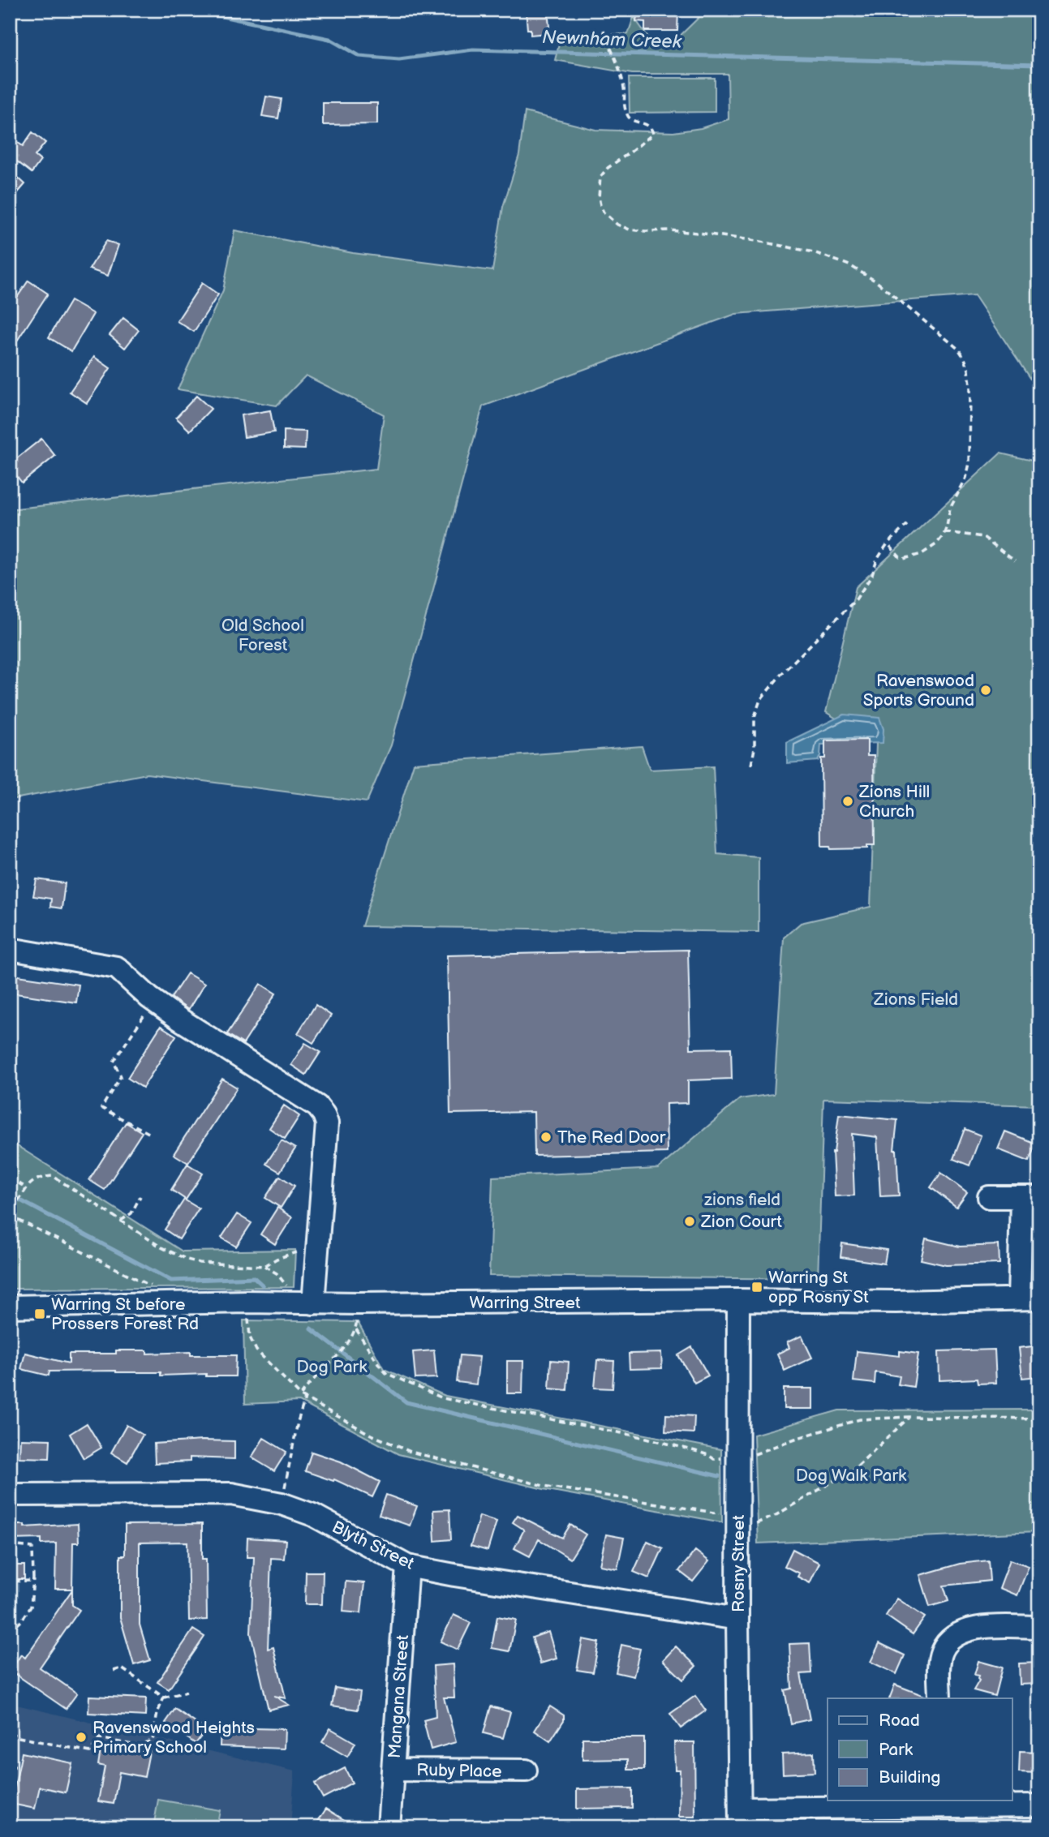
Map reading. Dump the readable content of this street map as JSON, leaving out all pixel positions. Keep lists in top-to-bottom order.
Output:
{
  "streets": {
    "street": [
      "Warring Street",
      "Blyth Street",
      "Rosny Street",
      "Mangana Street",
      "Ruby Place"
    ]
  },
  "crossings": [
    ["Warring Street", "Rosny Street"],
    ["Blyth Street", "Rosny Street"],
    ["Blyth Street", "Mangana Street"],
    ["Mangana Street", "Ruby Place"]
  ],
  "water": ["Newnham Creek"],
  "parks": [
    "Old School Forest",
    "Zions Field",
    "zions field",
    "Dog Park",
    "Dog Walk Park"
  ],
  "places": {
    "other": [
      "Ravenswood Sports Ground",
      "Zions Hill Church",
      "The Red Door",
      "Zion Court",
      "Ravenswood Heights Primary School"
    ],
    "transit": ["Warring St opp Rosny St", "Warring St before Prossers Forest Rd"]
  },
  "legend": ["Road", "Park", "Building"]
}
